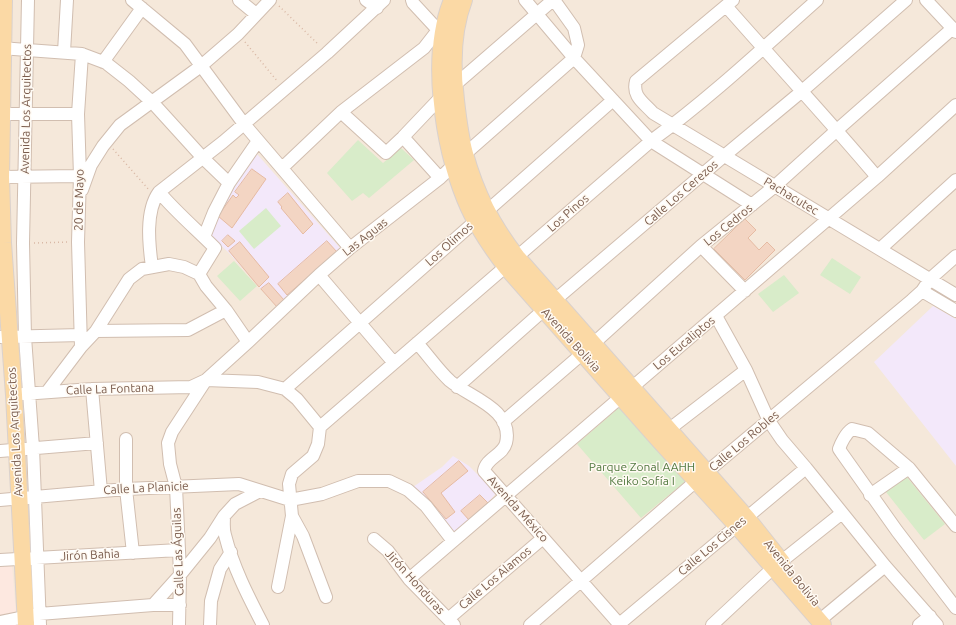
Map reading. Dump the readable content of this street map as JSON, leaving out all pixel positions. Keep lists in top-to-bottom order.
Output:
{
  "streets": {
    "main road": ["Avenida Los Arquitectos", "Avenida Bolivia"],
    "street": [
      "Calle Los Cerezos",
      "Pachacutec",
      "20 de Mayo",
      "Los Pinos",
      "Los Cedros",
      "Las Aguas",
      "Los Olimos",
      "Los Eucaliptos",
      "Calle La Fontana",
      "Calle Los Robles",
      "Calle La Planicie",
      "Avenida México",
      "Calle Los Cisnes",
      "Calle Las Águilas",
      "Jirón Bahia",
      "Calle Los Alamos",
      "Jirón Honduras"
    ]
  },
  "crossings": [
    ["Avenida Los Arquitectos", "Calle La Fontana"],
    ["Avenida Los Arquitectos", "Calle La Planicie"],
    ["Avenida Los Arquitectos", "Jirón Bahia"],
    ["Calle Los Cerezos", "Pachacutec"],
    ["Calle Los Cerezos", "Avenida Bolivia"],
    ["Pachacutec", "Los Pinos"],
    ["Pachacutec", "Los Cedros"],
    ["Pachacutec", "Los Eucaliptos"],
    ["Pachacutec", "Calle Los Robles"],
    ["Los Pinos", "Avenida Bolivia"],
    ["Los Cedros", "Avenida Bolivia"],
    ["Los Cedros", "Avenida México"],
    ["Las Aguas", "Avenida Bolivia"],
    ["Las Aguas", "Calle La Fontana"],
    ["Las Aguas", "Calle Las Águilas"],
    ["Los Olimos", "Avenida Bolivia"],
    ["Avenida Bolivia", "Los Eucaliptos"],
    ["Avenida Bolivia", "Calle Los Robles"],
    ["Avenida Bolivia", "Calle Los Cisnes"],
    ["Los Eucaliptos", "Avenida México"],
    ["Los Eucaliptos", "Jirón Honduras"],
    ["Calle Los Robles", "Avenida México"],
    ["Calle La Planicie", "Calle Las Águilas"],
    ["Avenida México", "Calle Los Cisnes"],
    ["Avenida México", "Calle Los Alamos"],
    ["Calle Las Águilas", "Jirón Bahia"],
    ["Calle Los Alamos", "Jirón Honduras"]
  ],
  "parks": ["Parque Zonal AAHH Keiko Sofía I"]
}
